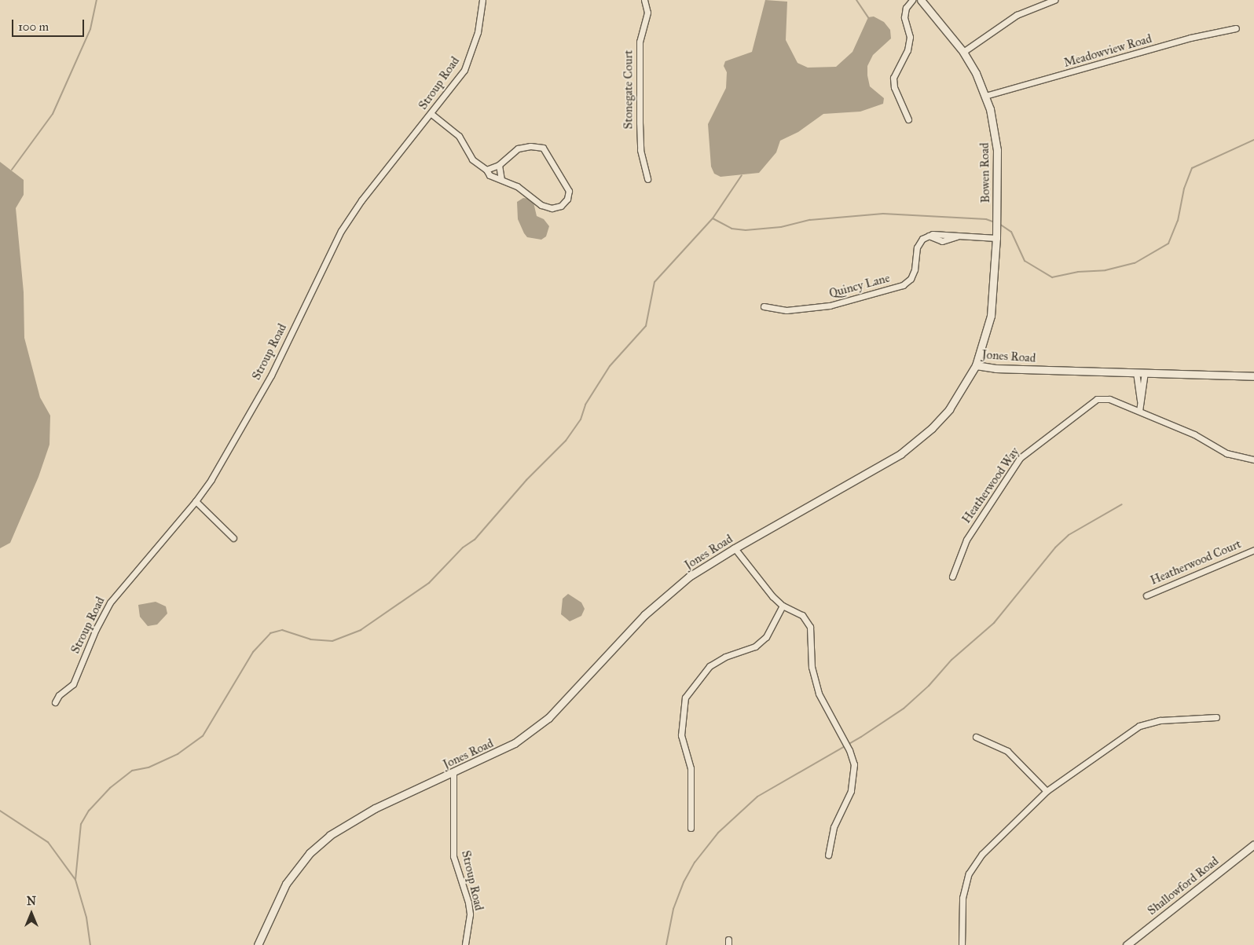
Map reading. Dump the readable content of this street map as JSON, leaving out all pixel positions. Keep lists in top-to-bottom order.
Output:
{
  "streets": {
    "street": [
      "Meadowview Road",
      "Stroup Road",
      "Stonegate Court",
      "Bowen Road",
      "Quincy Lane",
      "Jones Road",
      "Heatherwood Way",
      "Heatherwood Court",
      "Shallowford Road"
    ]
  },
  "crossings": [
    ["Meadowview Road", "Bowen Road"],
    ["Stroup Road", "Jones Road"],
    ["Bowen Road", "Quincy Lane"],
    ["Bowen Road", "Jones Road"]
  ],
  "scale_bar": "100 m",
  "north": "top"
}
